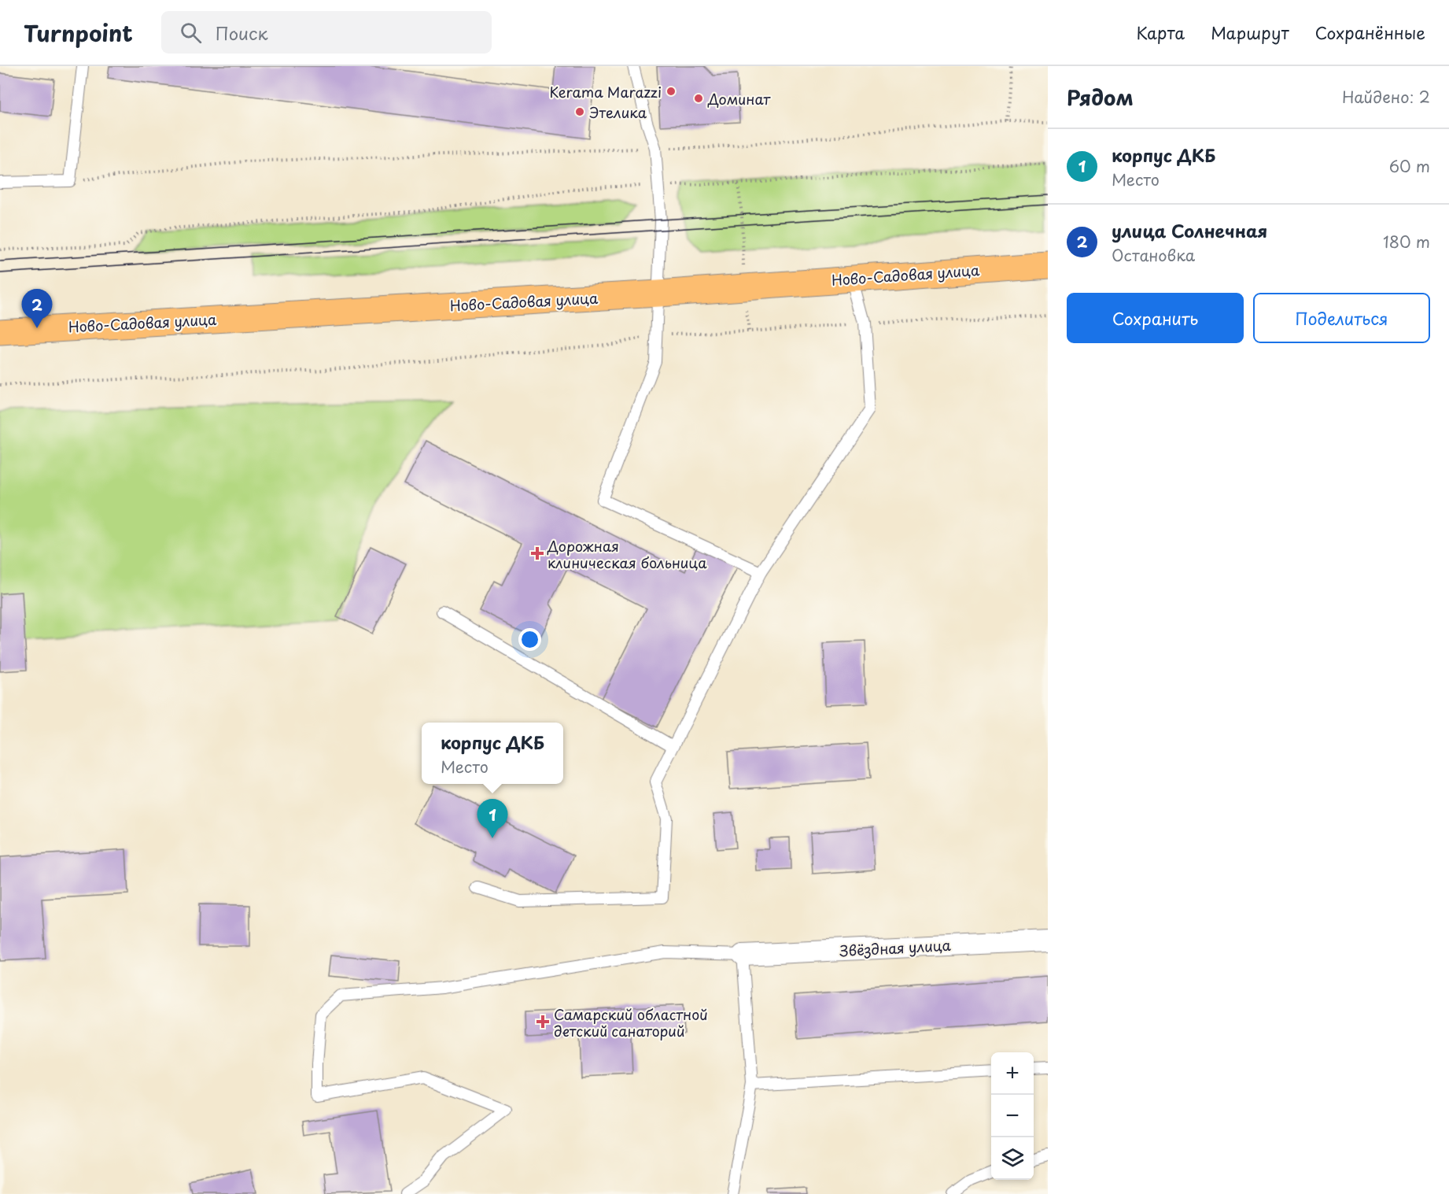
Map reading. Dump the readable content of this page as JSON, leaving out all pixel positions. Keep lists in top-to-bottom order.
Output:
{
  "streets": {
    "main road": ["Ново-Садовая улица"],
    "street": ["Звёздная улица"]
  },
  "places": {
    "other": ["Kerama Marazzi", "Доминат", "Этелика"],
    "health": ["Дорожная клиническая больница", "Самарский областной детский санаторий"]
  },
  "page": {
    "header": "Turnpoint",
    "search": "Поиск",
    "nav": ["Карта", "Маршрут", "Сохранённые"],
    "heading": ["Рядом", "Найдено: 2"],
    "list": [
      {
        "mark": "1",
        "name": "корпус ДКБ",
        "note": "Место",
        "value": "60 m"
      },
      {
        "mark": "2",
        "name": "улица Солнечная",
        "note": "Остановка",
        "value": "180 m"
      }
    ],
    "buttons": ["Сохранить", "Поделиться"],
    "pins": ["2", "1"],
    "popup": ["корпус ДКБ", "Место"],
    "map_buttons": ["+", "−"]
  }
}
